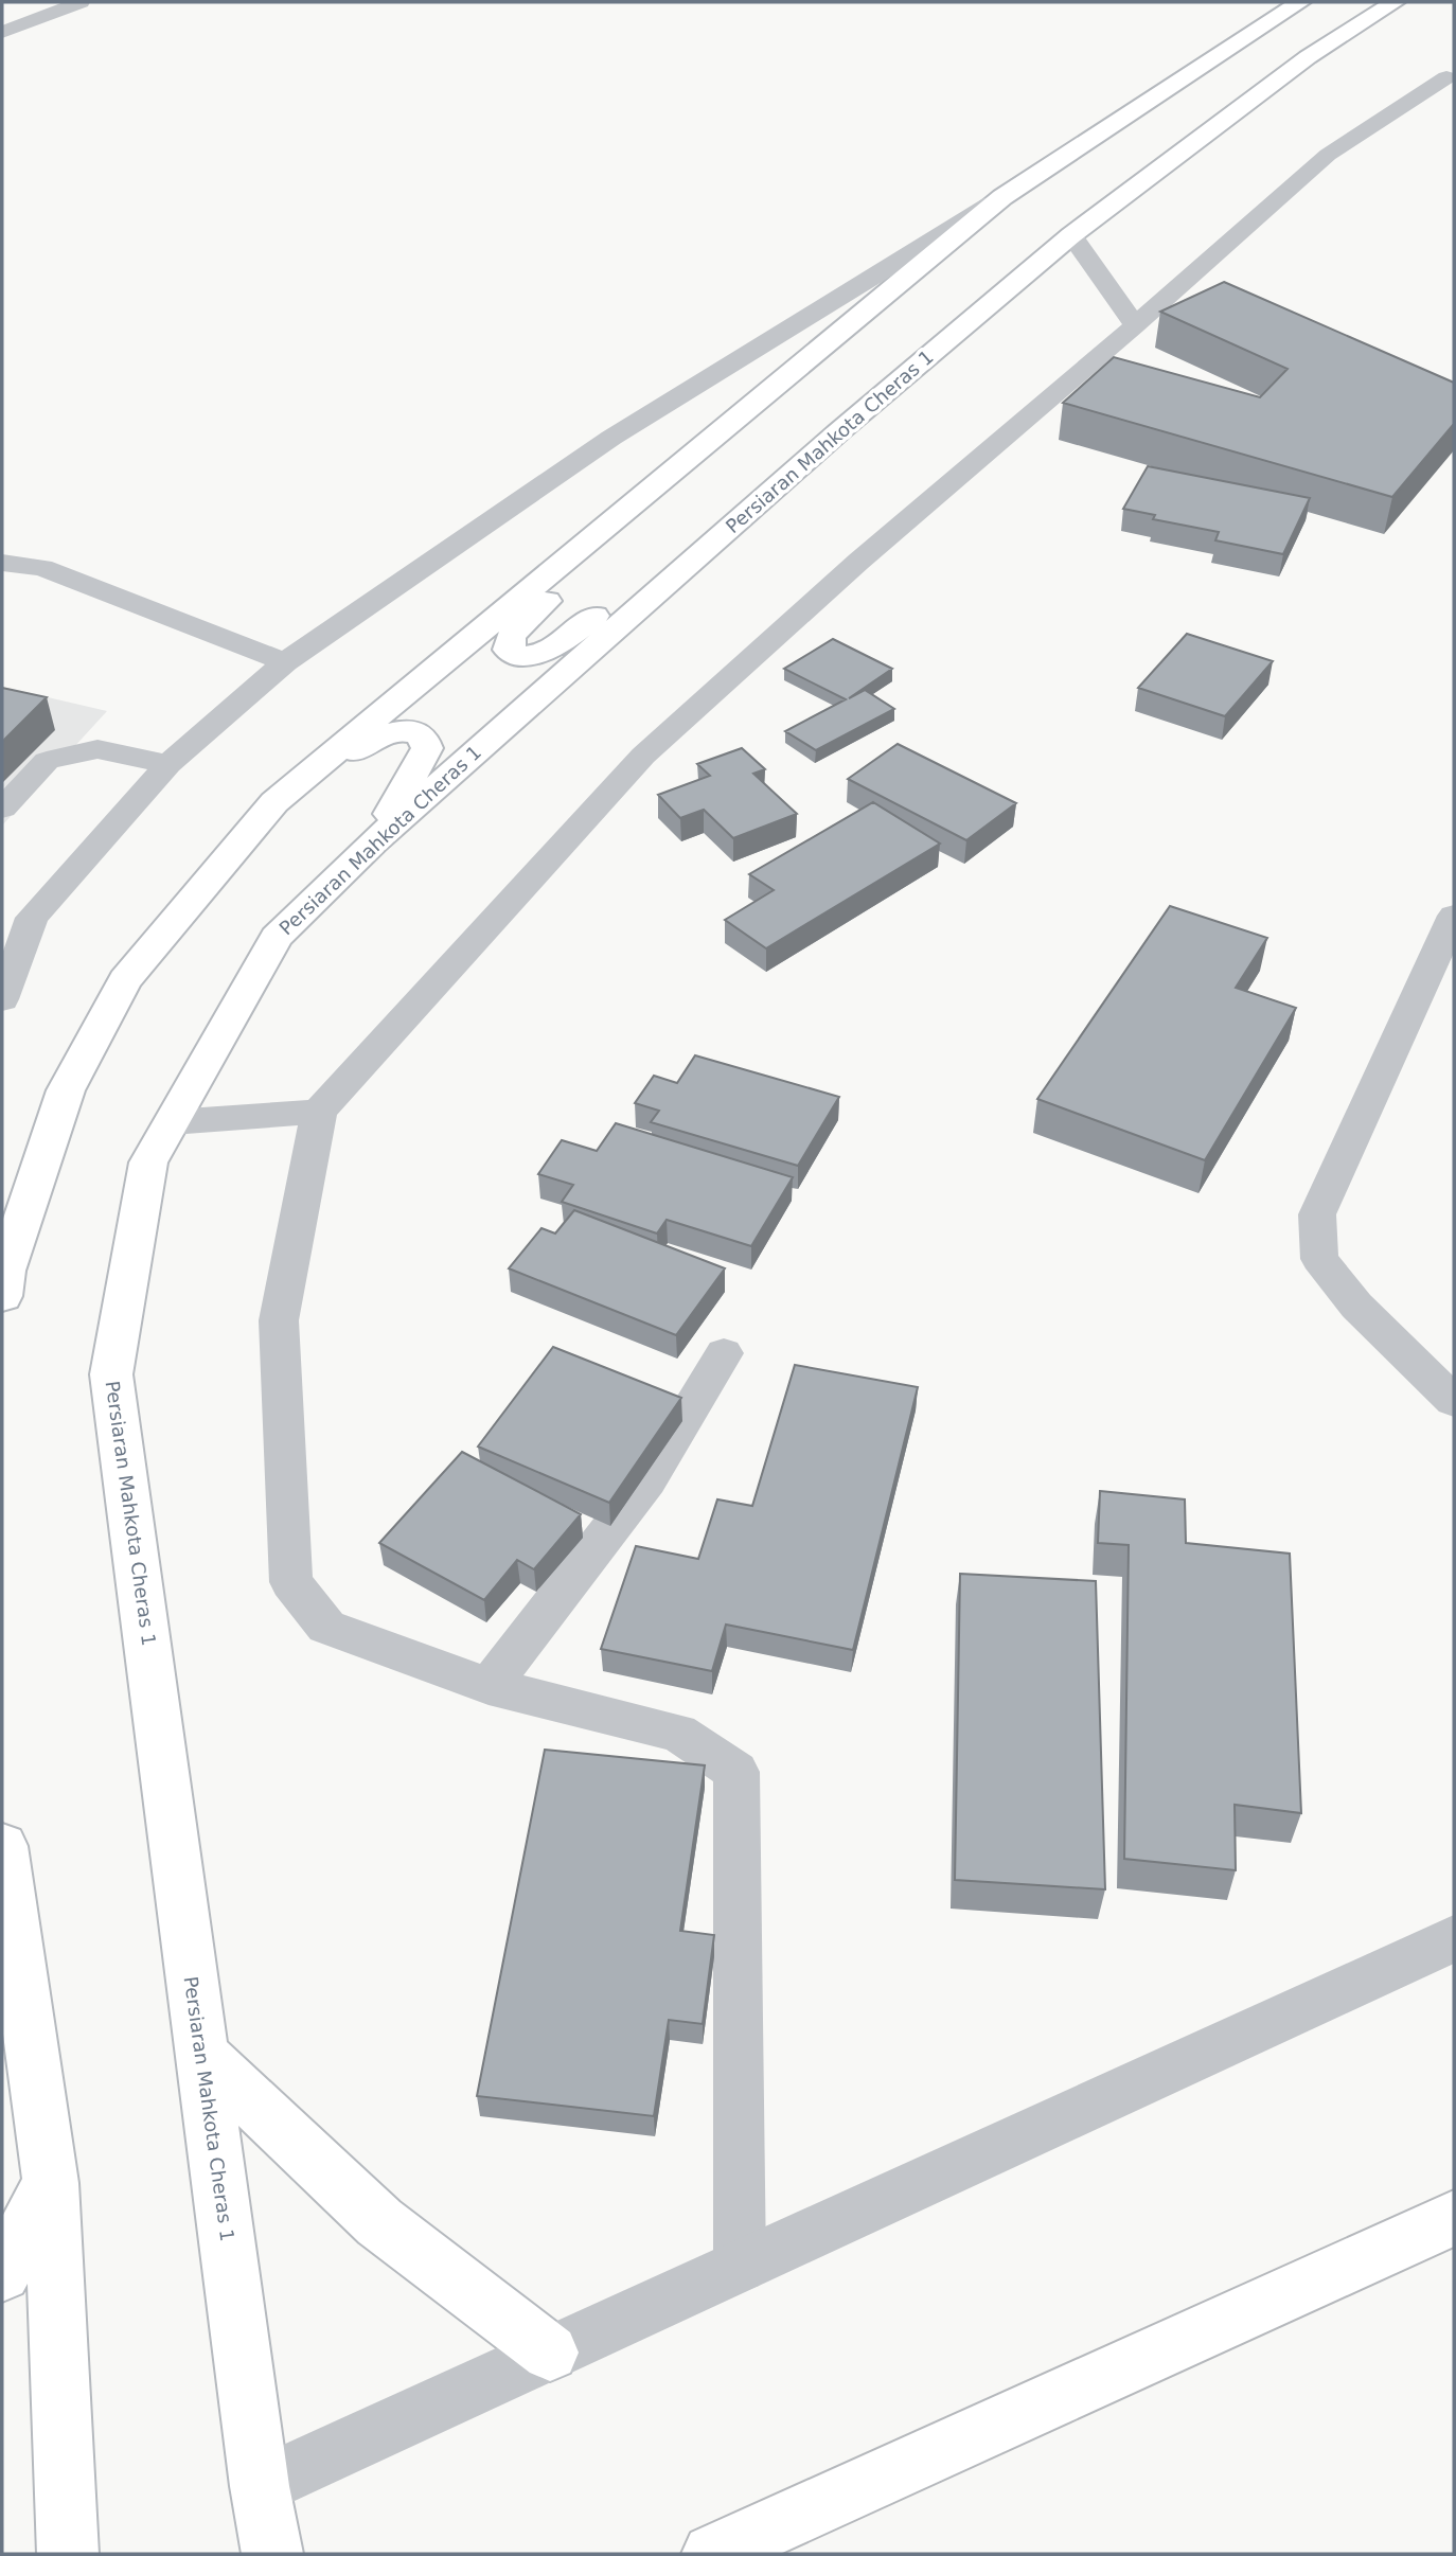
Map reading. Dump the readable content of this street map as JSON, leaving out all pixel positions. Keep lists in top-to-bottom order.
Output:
{
  "streets": {
    "main road": ["Persiaran Mahkota Cheras 1"]
  }
}
